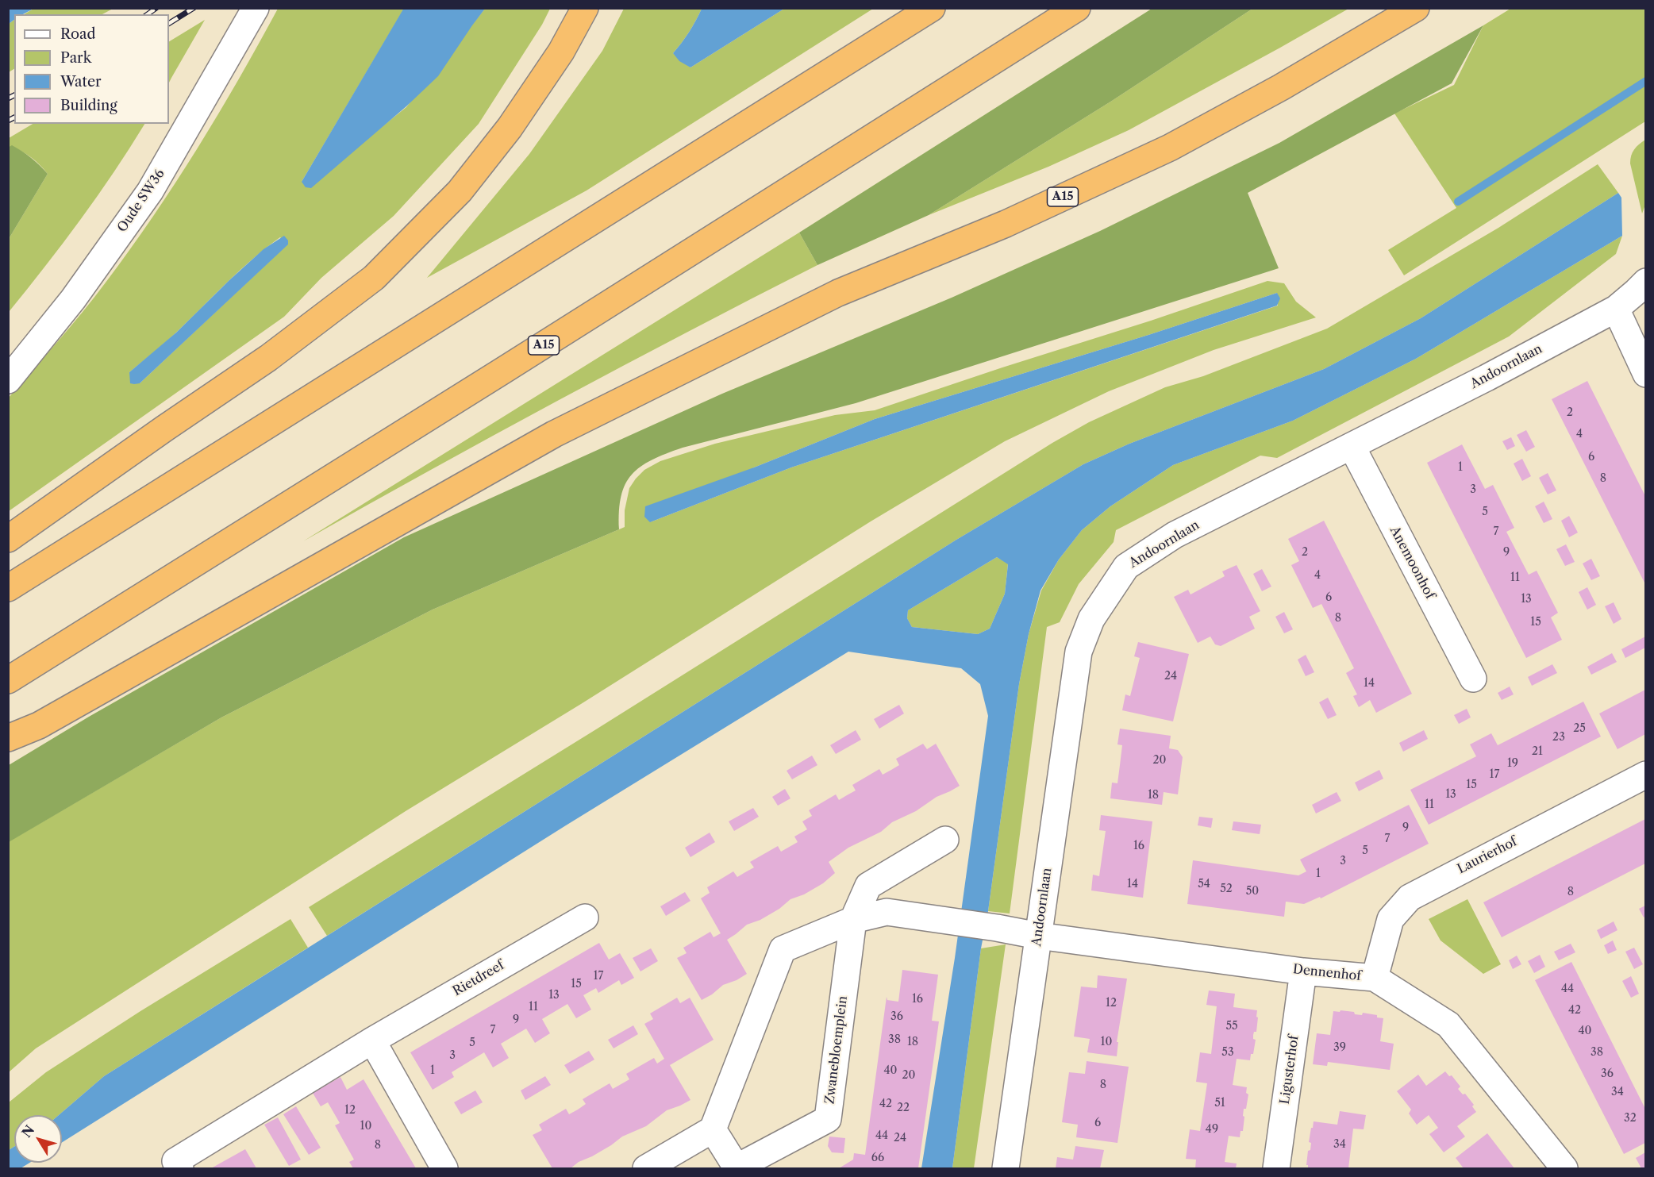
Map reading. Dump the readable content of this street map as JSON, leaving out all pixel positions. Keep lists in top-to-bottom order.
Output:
{
  "streets": {
    "highway": ["A15"],
    "street": [
      "Oude SW36",
      "Andoornlaan",
      "Anemoonhof",
      "Laurierhof",
      "Dennenhof",
      "Rietdreef",
      "Zwanebloemplein",
      "Ligusterhof"
    ]
  },
  "crossings": [
    ["Andoornlaan", "Anemoonhof"],
    ["Andoornlaan", "Dennenhof"],
    ["Laurierhof", "Dennenhof"],
    ["Dennenhof", "Ligusterhof"]
  ],
  "house_numbers": [
    "2",
    "4",
    "6",
    "1",
    "8",
    "3",
    "5",
    "7",
    "2",
    "9",
    "4",
    "11",
    "6",
    "13",
    "8",
    "15",
    "24",
    "14",
    "25",
    "23",
    "21",
    "20",
    "19",
    "17",
    "15",
    "13",
    "18",
    "11",
    "9",
    "7",
    "16",
    "5",
    "3",
    "1",
    "14",
    "54",
    "52",
    "50",
    "8",
    "17",
    "15",
    "44",
    "13",
    "16",
    "12",
    "11",
    "42",
    "36",
    "9",
    "55",
    "7",
    "40",
    "38",
    "18",
    "10",
    "5",
    "39",
    "53",
    "38",
    "3",
    "1",
    "40",
    "36",
    "20",
    "8",
    "34",
    "51",
    "42",
    "22",
    "12",
    "32",
    "6",
    "10",
    "49",
    "44",
    "24",
    "34",
    "8",
    "66"
  ],
  "legend": [
    "Road",
    "Park",
    "Water",
    "Building"
  ],
  "north": "top left"
}
